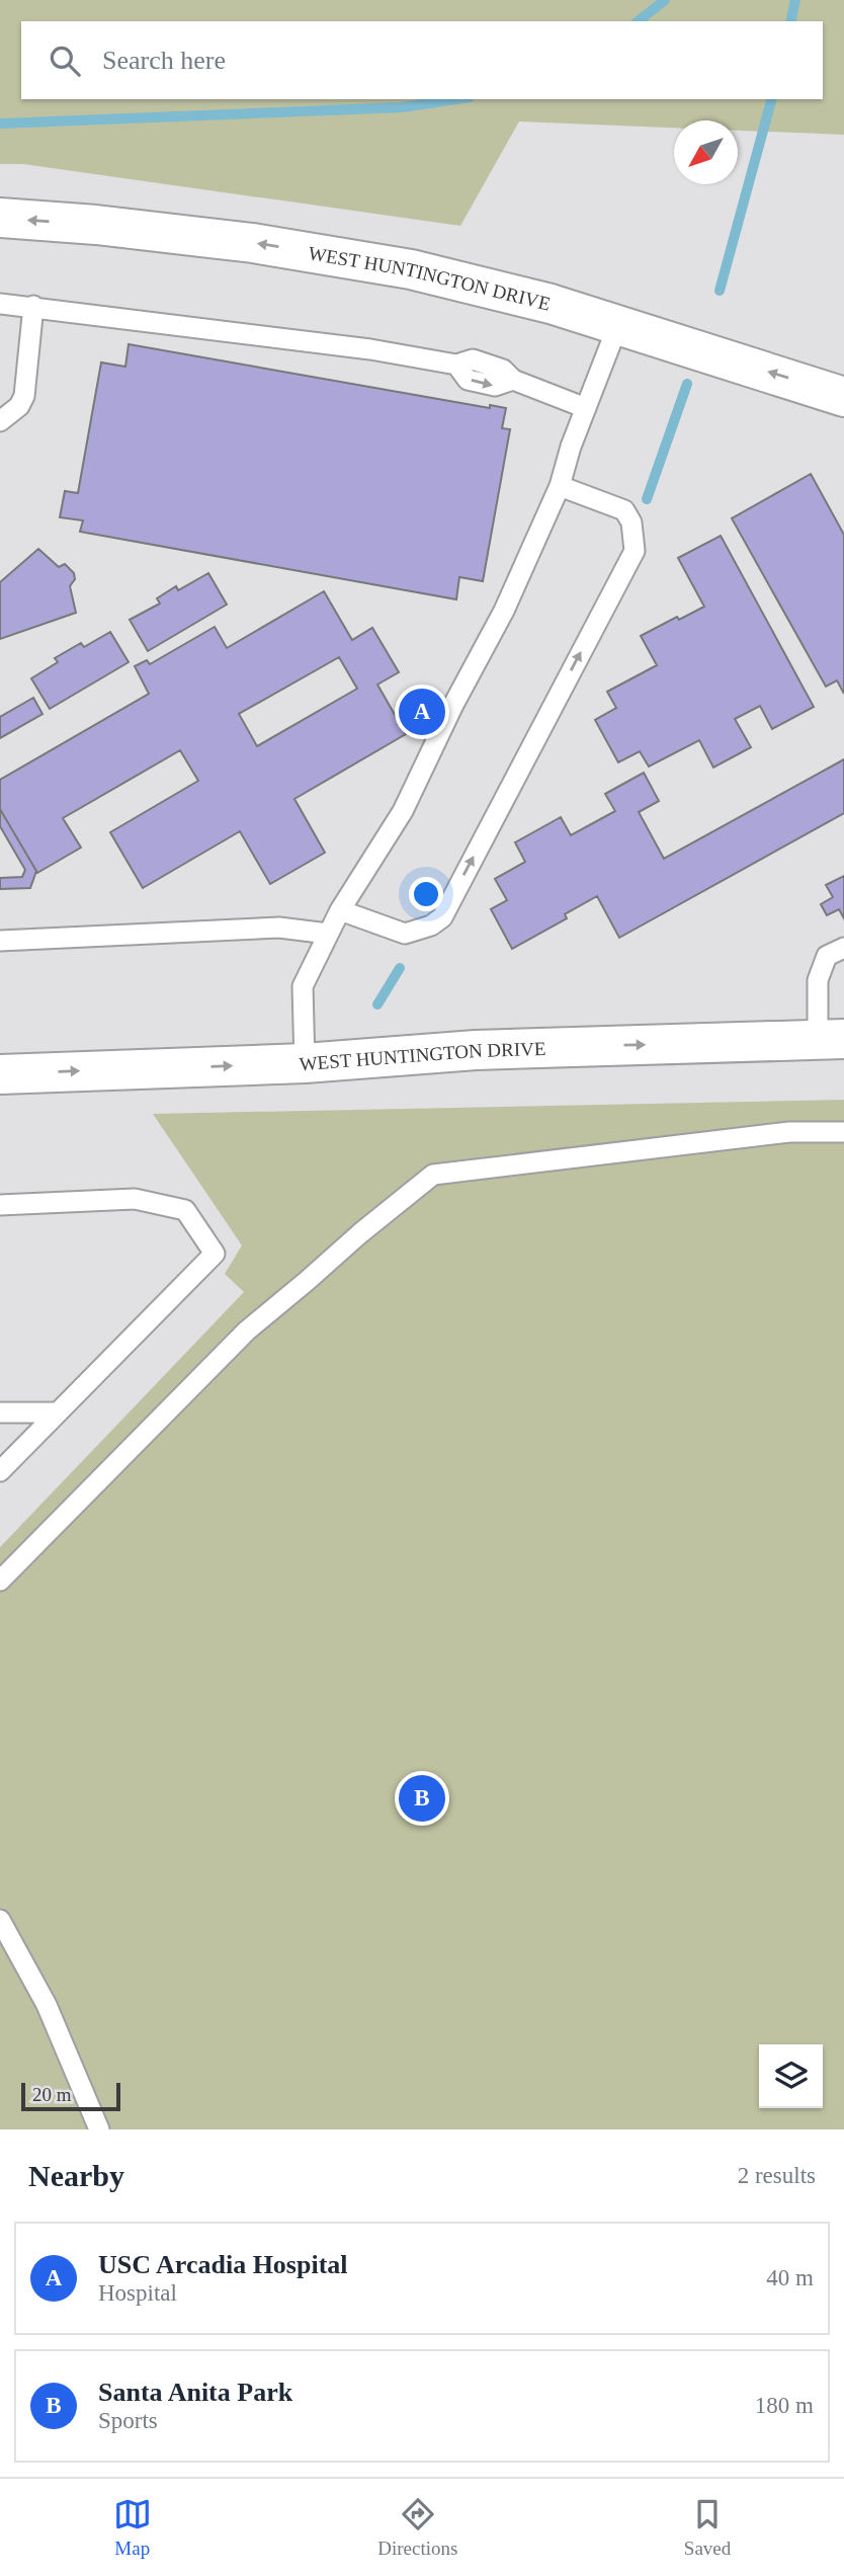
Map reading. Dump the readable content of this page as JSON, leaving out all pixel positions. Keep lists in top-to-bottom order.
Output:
{
  "streets": {
    "main road": ["WEST HUNTINGTON DRIVE"]
  },
  "scale_bar": "20 m",
  "north": "bottom left",
  "page": {
    "search": "Search here",
    "pins": ["A", "B"],
    "scale": "20 m",
    "heading": ["Nearby", "2 results"],
    "list": [
      {
        "mark": "A",
        "name": "USC Arcadia Hospital",
        "note": "Hospital",
        "value": "40 m"
      },
      {
        "mark": "B",
        "name": "Santa Anita Park",
        "note": "Sports",
        "value": "180 m"
      }
    ],
    "nav": ["Map", "Directions", "Saved"]
  }
}
